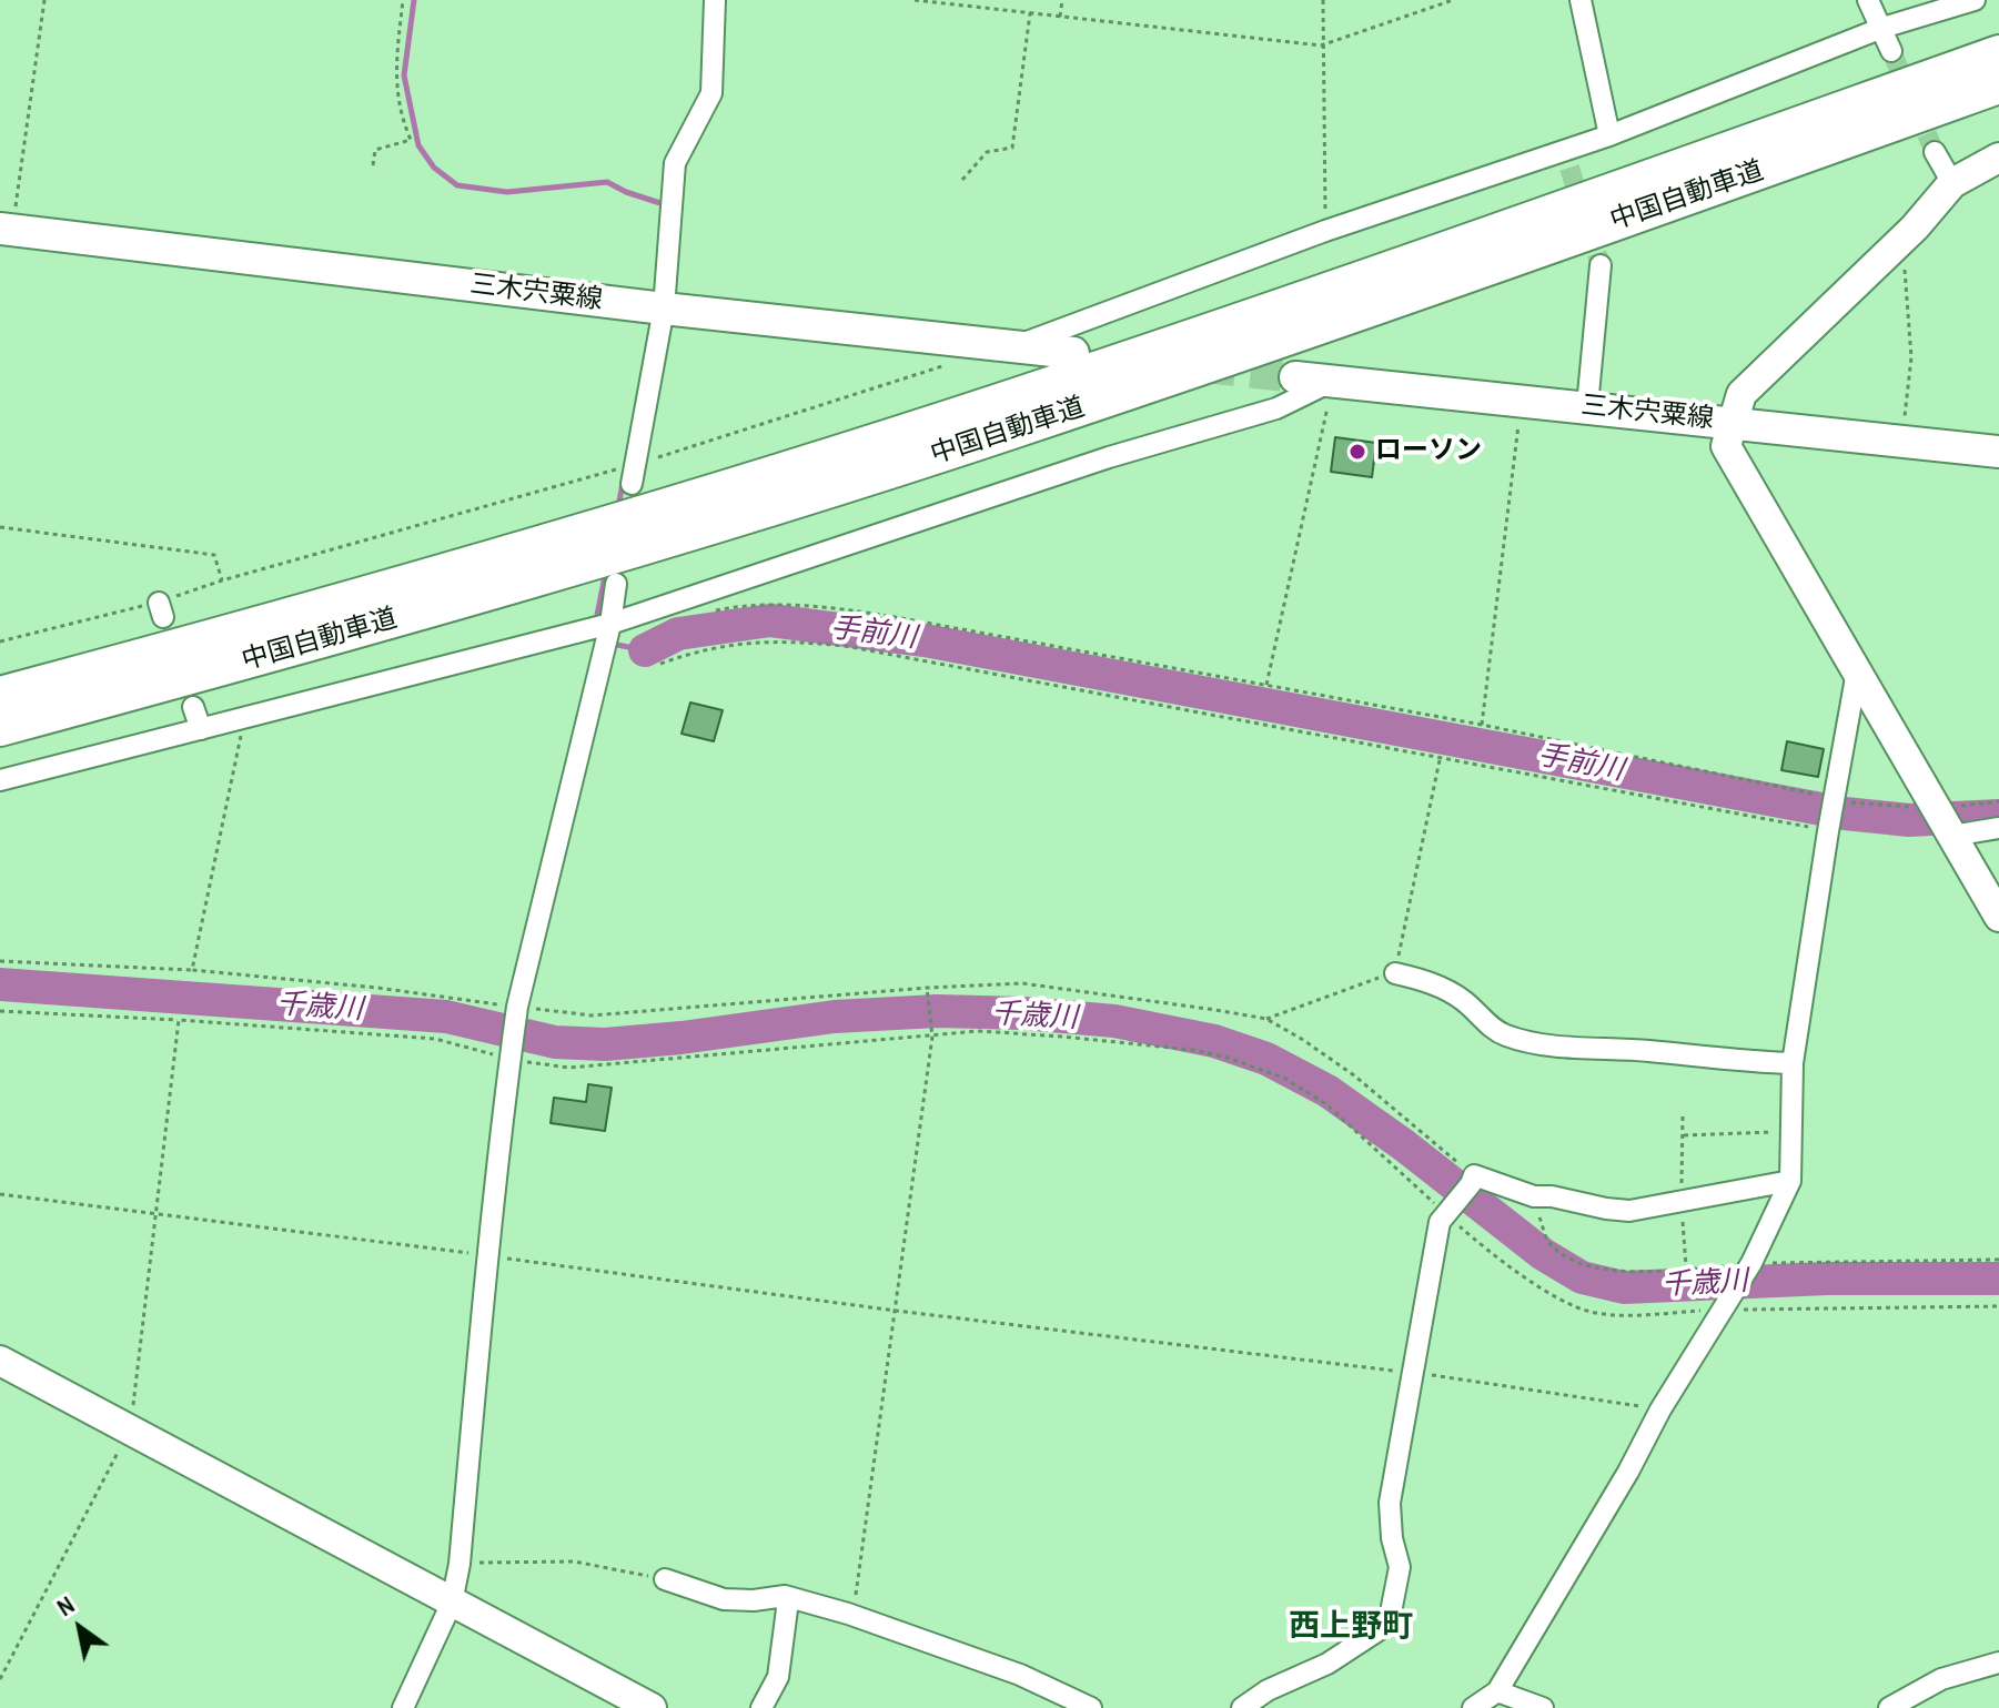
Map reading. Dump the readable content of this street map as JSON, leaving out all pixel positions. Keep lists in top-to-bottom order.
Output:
{
  "streets": {
    "highway": ["中国自動車道"],
    "main road": ["三木宍粟線"]
  },
  "districts": ["西上野町"],
  "water": ["手前川", "千歳川"],
  "places": ["ローソン"],
  "north": "top left"
}
